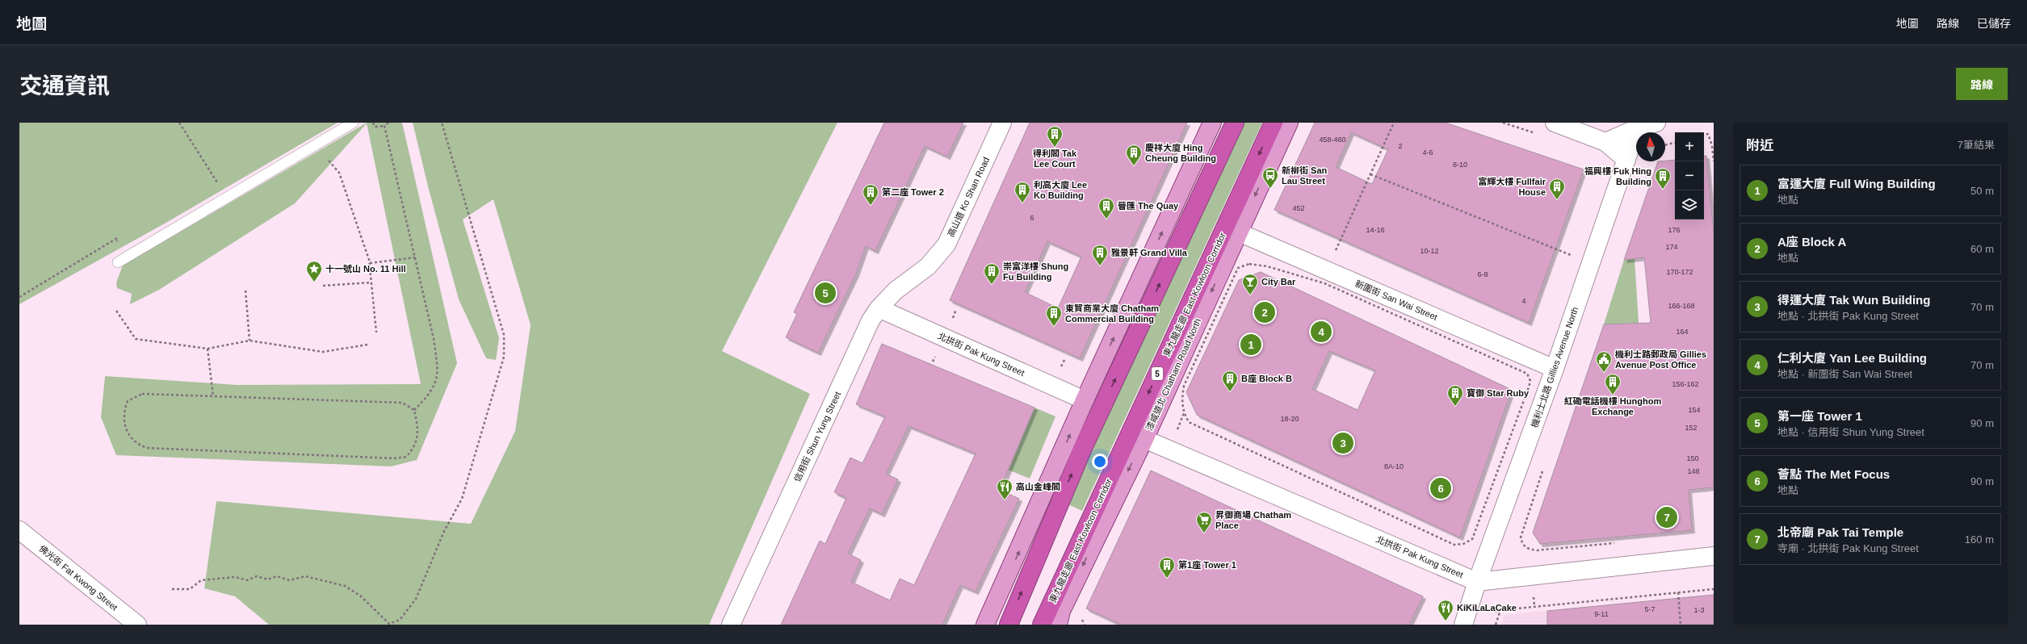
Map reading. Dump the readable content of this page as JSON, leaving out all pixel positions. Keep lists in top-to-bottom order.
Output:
{
  "streets": {
    "highway": ["東九龍走廊 East Kowloon Corridor", "5"],
    "main road": ["漆咸道北 Chatham Road North"],
    "street": [
      "高山道 Ko Shan Road",
      "新圍街 San Wai Street",
      "北拱街 Pak Kung Street",
      "機利士北路 Gillies Avenue North",
      "信用街 Shun Yung Street",
      "佛光街 Fat Kwong Street"
    ]
  },
  "crossings": [
    ["高山道 Ko Shan Road", "信用街 Shun Yung Street"],
    ["新圍街 San Wai Street", "機利士北路 Gillies Avenue North"],
    ["新圍街 San Wai Street", "漆咸道北 Chatham Road North"],
    ["北拱街 Pak Kung Street", "機利士北路 Gillies Avenue North"],
    ["北拱街 Pak Kung Street", "漆咸道北 Chatham Road North"],
    ["北拱街 Pak Kung Street", "信用街 Shun Yung Street"]
  ],
  "places": {
    "building": [
      "得利閣 Tak Lee Court",
      "慶祥大廈 Hing Cheung Building",
      "福興樓 Fuk Hing Building",
      "富輝大樓 Fullfair House",
      "利高大廈 Lee Ko Building",
      "第二座 Tower 2",
      "晉匯 The Quay",
      "雅景軒 Grand Villa",
      "崇富洋樓 Shung Fu Building",
      "東貿商業大廈 Chatham Commercial Building",
      "B座 Block B",
      "紅磡電話機樓 Hunghom Exchange",
      "寶御 Star Ruby",
      "第1座 Tower 1"
    ],
    "bus stop": ["新柳街 San Lau Street"],
    "place": ["十一號山 No. 11 Hill"],
    "bar": ["City Bar"],
    "public building": ["機利士路郵政局 Gillies Avenue Post Office"],
    "restaurant": ["高山金峰閣", "KiKiLaLaCake"],
    "supermarket": ["昇御商場 Chatham Place"]
  },
  "house_numbers": [
    "458-460",
    "2",
    "4-6",
    "8-10",
    "452",
    "6",
    "14-16",
    "176",
    "174",
    "10-12",
    "170-172",
    "6-8",
    "4",
    "166-168",
    "164",
    "156-162",
    "154",
    "18-20",
    "152",
    "150",
    "8A-10",
    "148",
    "5-7",
    "1-3",
    "9-11"
  ],
  "north": "top",
  "page": {
    "header": "地圖",
    "nav": ["地圖", "路線", "已儲存"],
    "title": "交通資訊",
    "buttons": "路線",
    "heading": ["附近", "7筆結果"],
    "map_buttons": ["+", "−"],
    "list": [
      {
        "mark": "1",
        "name": "富運大廈 Full Wing Building",
        "note": "地點",
        "value": "50 m"
      },
      {
        "mark": "2",
        "name": "A座 Block A",
        "note": "地點",
        "value": "60 m"
      },
      {
        "mark": "3",
        "name": "得運大廈 Tak Wun Building",
        "note": "地點 · 北拱街 Pak Kung Street",
        "value": "70 m"
      },
      {
        "mark": "4",
        "name": "仁利大廈 Yan Lee Building",
        "note": "地點 · 新圍街 San Wai Street",
        "value": "70 m"
      },
      {
        "mark": "5",
        "name": "第一座 Tower 1",
        "note": "地點 · 信用街 Shun Yung Street",
        "value": "90 m"
      },
      {
        "mark": "6",
        "name": "薈點 The Met Focus",
        "note": "地點",
        "value": "90 m"
      },
      {
        "mark": "7",
        "name": "北帝廟 Pak Tai Temple",
        "note": "寺廟 · 北拱街 Pak Kung Street",
        "value": "160 m"
      }
    ],
    "pins": [
      "5",
      "2",
      "4",
      "1",
      "3",
      "6",
      "7"
    ]
  }
}
